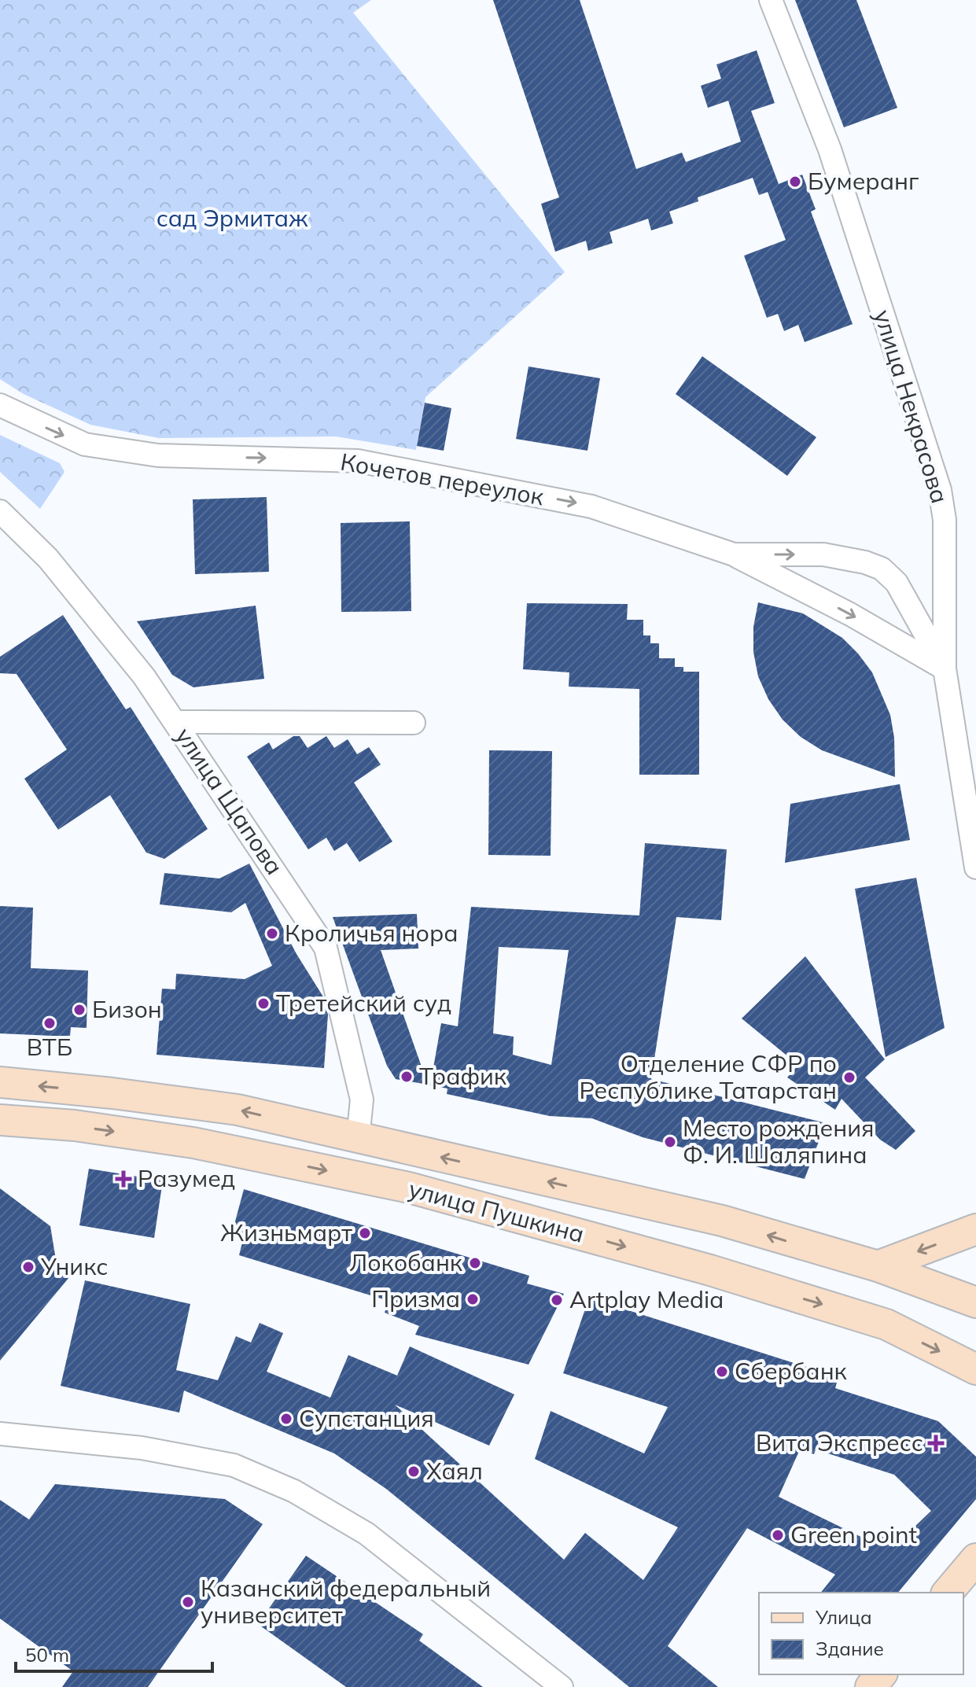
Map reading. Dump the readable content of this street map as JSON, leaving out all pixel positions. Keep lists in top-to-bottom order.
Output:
{
  "streets": {
    "main road": ["улица Пушкина"],
    "street": ["улица Некрасова", "Кочетов переулок", "улица Щапова"]
  },
  "crossings": [
    ["улица Некрасова", "Кочетов переулок"],
    ["улица Щапова", "улица Пушкина"]
  ],
  "one_way": ["Кочетов переулок"],
  "parks": ["сад Эрмитаж"],
  "places": {
    "other": [
      "Бумеранг",
      "Кроличья нора",
      "Третейский суд",
      "Бизон",
      "ВТБ",
      "Трафик",
      "Отделение СФР по Республике Татарстан",
      "Место рождения Ф. И. Шаляпина",
      "Жизньмарт",
      "Локобанк",
      "Уникс",
      "Призма",
      "Artplay Media",
      "Сбербанк",
      "Супстанция",
      "Хаял",
      "Green point",
      "Казанский федеральный университет"
    ],
    "health": ["Разумед", "Вита Экспресс"]
  },
  "legend": ["Улица", "Здание"],
  "scale_bar": "50 m"
}
